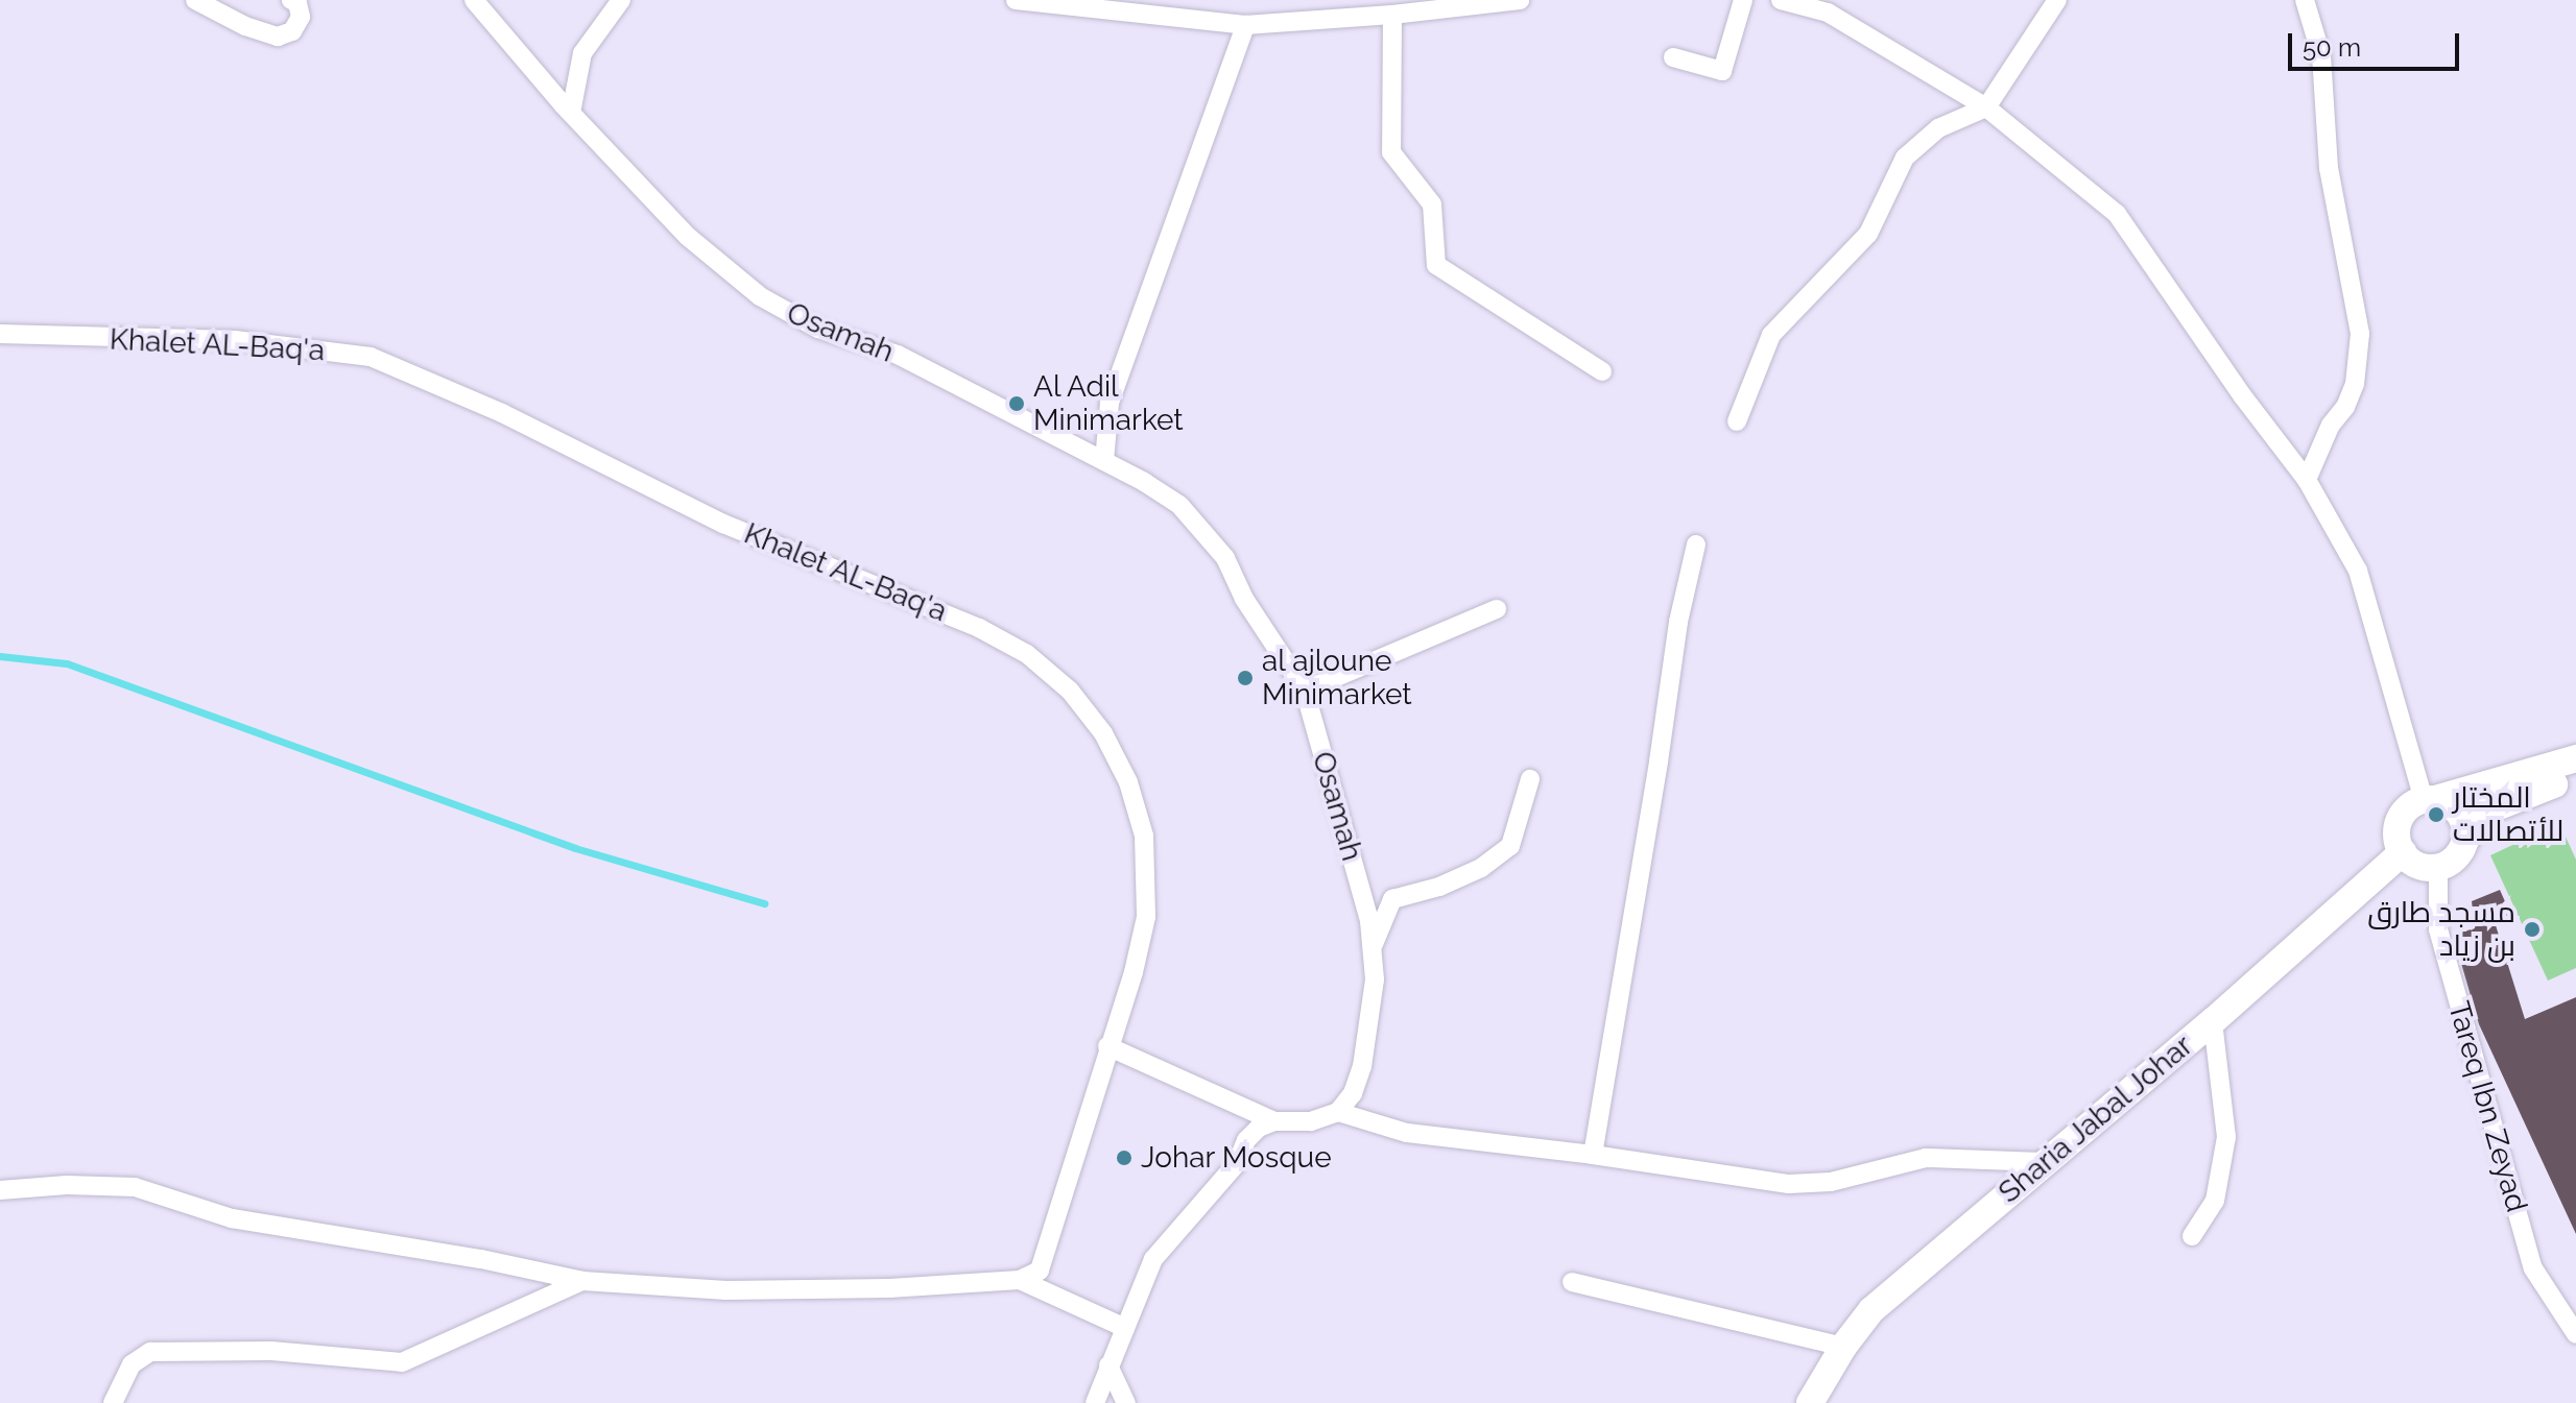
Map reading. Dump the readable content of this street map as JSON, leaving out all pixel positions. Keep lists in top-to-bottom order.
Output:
{
  "streets": {
    "street": [
      "Osamah",
      "Khalet AL-Baq'a",
      "Tareq Ibn Zeyad",
      "Sharia Jabal Johar"
    ]
  },
  "crossings": [
    ["Tareq Ibn Zeyad", "Sharia Jabal Johar"]
  ],
  "places": [
    "Al Adil Minimarket",
    "al ajloune Minimarket",
    "المختار للأتصالات",
    "مسجد طارق بن زياد",
    "Johar Mosque"
  ],
  "scale_bar": "50 m"
}
